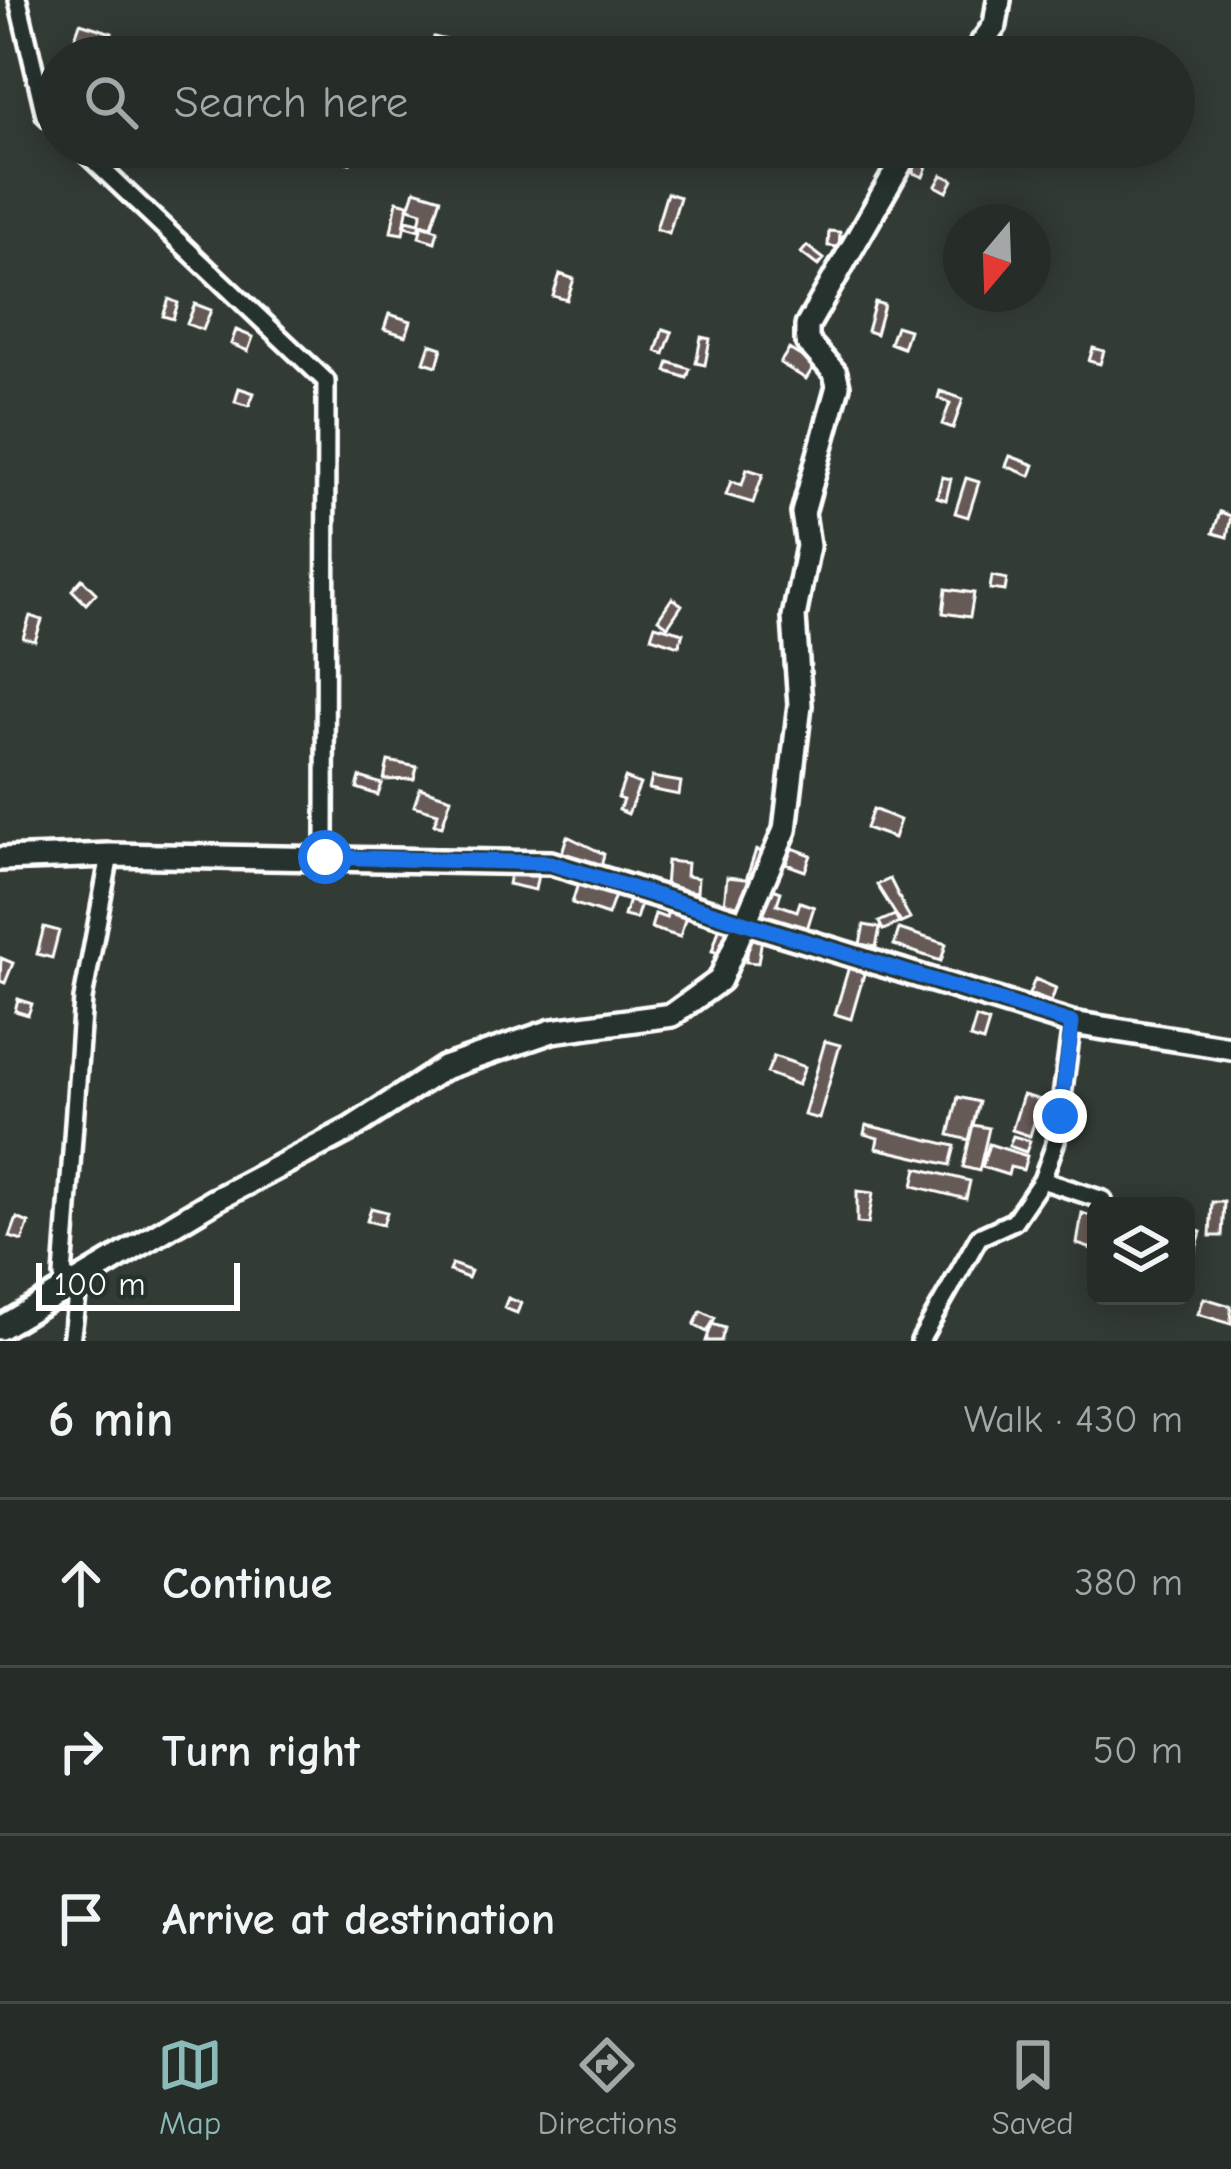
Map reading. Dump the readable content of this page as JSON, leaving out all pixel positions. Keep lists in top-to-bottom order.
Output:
{
  "scale_bar": "100 m",
  "north": "bottom",
  "page": {
    "search": "Search here",
    "scale": "100 m",
    "heading": ["6 min", "Walk · 430 m"],
    "list": [
      ["Continue", "380 m"],
      ["Turn right", "50 m"],
      "Arrive at destination"
    ],
    "nav": ["Map", "Directions", "Saved"]
  }
}
